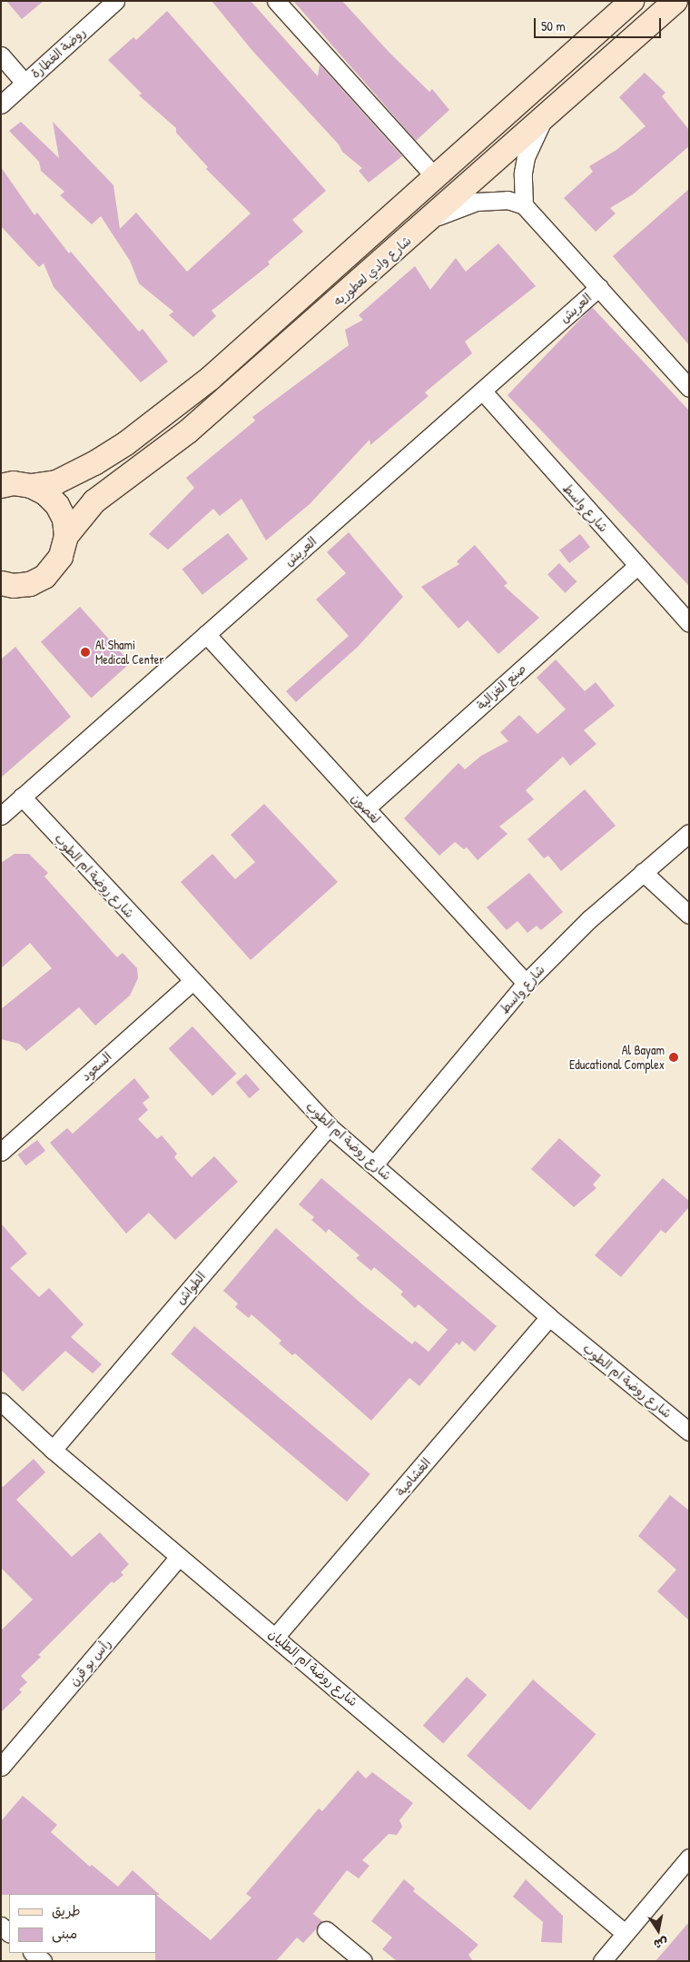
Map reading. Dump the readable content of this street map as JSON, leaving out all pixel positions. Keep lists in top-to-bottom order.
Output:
{
  "streets": {
    "street": [
      "روضة الغطارة",
      "شارع وادي لعطوريه",
      "العريش",
      "شارع واسط",
      "صنع الغزالية",
      "لغصون",
      "شارع روضة ام الطوب",
      "السعود",
      "الطواش",
      "الغشامية",
      "رأس بو قرن",
      "شارع روضة ام الطليان"
    ]
  },
  "crossings": [
    ["العريش", "شارع واسط"],
    ["العريش", "لغصون"],
    ["العريش", "شارع روضة ام الطوب"],
    ["شارع واسط", "صنع الغزالية"],
    ["شارع واسط", "لغصون"],
    ["شارع واسط", "شارع روضة ام الطوب"],
    ["صنع الغزالية", "لغصون"],
    ["شارع روضة ام الطوب", "السعود"],
    ["شارع روضة ام الطوب", "الطواش"],
    ["شارع روضة ام الطوب", "الغشامية"],
    ["الطواش", "شارع روضة ام الطليان"],
    ["الغشامية", "شارع روضة ام الطليان"],
    ["رأس بو قرن", "شارع روضة ام الطليان"]
  ],
  "places": ["Al Shami Medical Center", "Al Bayam Educational Complex"],
  "legend": ["طريق", "مبنى"],
  "scale_bar": "50 m",
  "north": "bottom"
}
